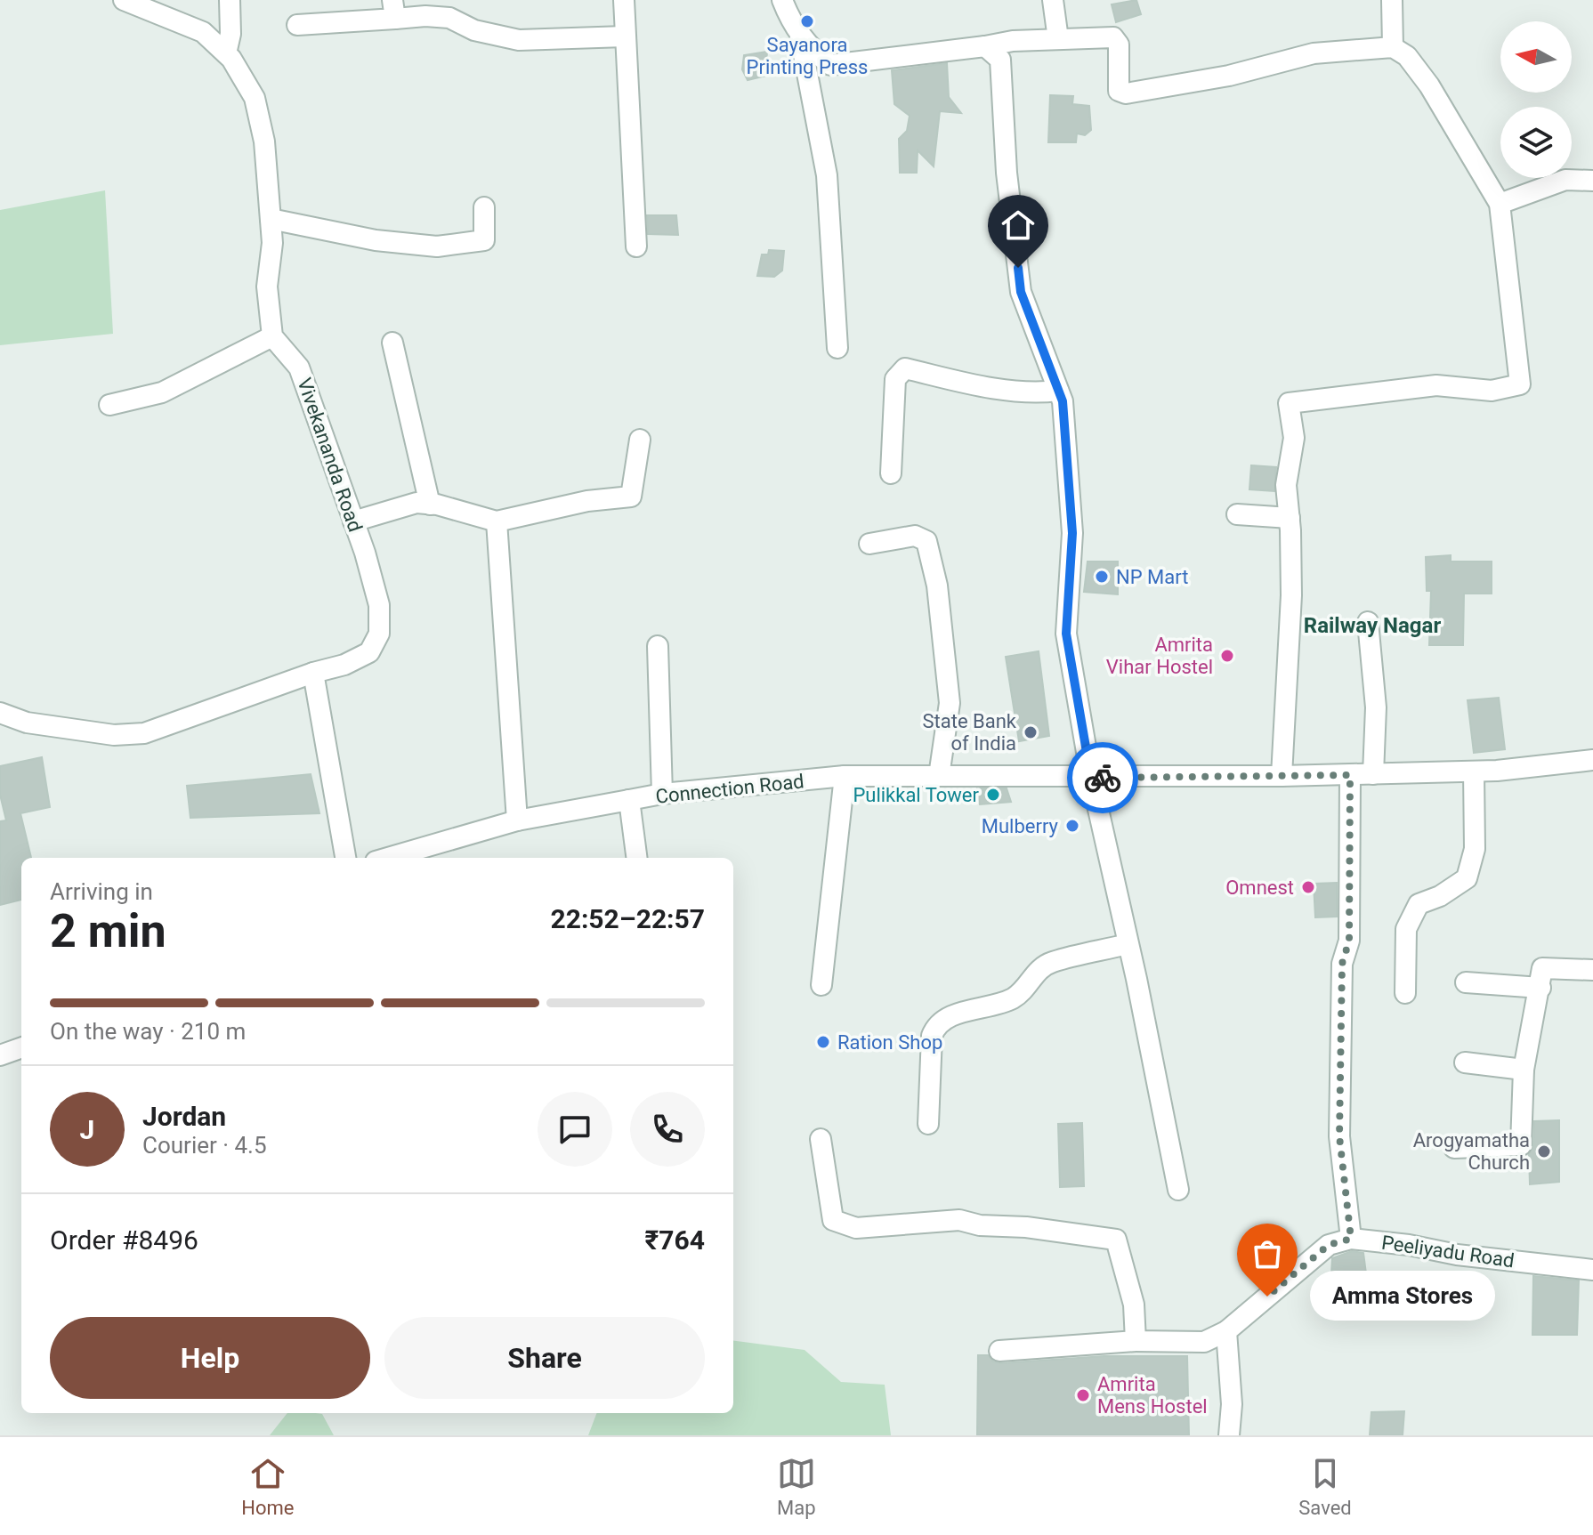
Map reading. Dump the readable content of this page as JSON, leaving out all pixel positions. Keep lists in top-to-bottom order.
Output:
{
  "streets": {
    "street": ["Vivekananda Road", "Connection Road", "Peeliyadu Road"]
  },
  "districts": ["Railway Nagar"],
  "places": [
    "Sayanora Printing Press",
    "NP Mart",
    "Amrita Vihar Hostel",
    "State Bank of India",
    "Pulikkal Tower",
    "Mulberry",
    "Omnest",
    "Ration Shop",
    "Arogyamatha Church",
    "Amma Stores",
    "Amrita Mens Hostel"
  ],
  "north": "left",
  "page": {
    "heading": ["2 min", "Arriving in", "22:52–22:57"],
    "panel": [
      "Jordan",
      "Courier · 4.5",
      "Order #8496",
      "₹764"
    ],
    "bar": "On the way · 210 m",
    "round": "J",
    "bubble": "Amma Stores",
    "buttons": ["Help", "Share"],
    "tabs": ["Home", "Map", "Saved"]
  }
}
